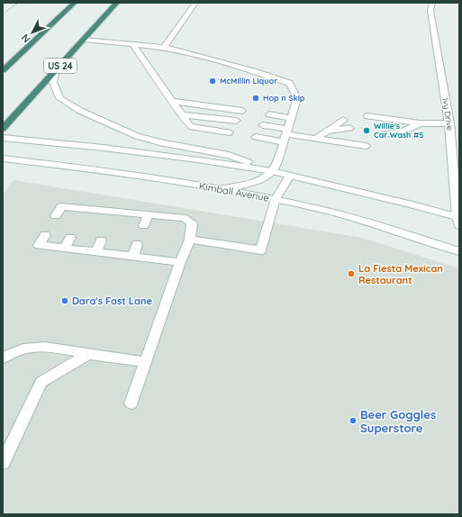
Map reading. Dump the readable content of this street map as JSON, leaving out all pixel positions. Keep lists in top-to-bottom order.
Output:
{
  "streets": {
    "highway": ["US 24"],
    "main road": ["Ivy Drive", "Kimball Avenue"]
  },
  "places": [
    "McMillin Liquor",
    "Hop n Skip",
    "Willie's Car Wash #5",
    "La Fiesta Mexican Restaurant",
    "Dara's Fast Lane",
    "Beer Goggles Superstore"
  ],
  "north": "bottom left"
}
